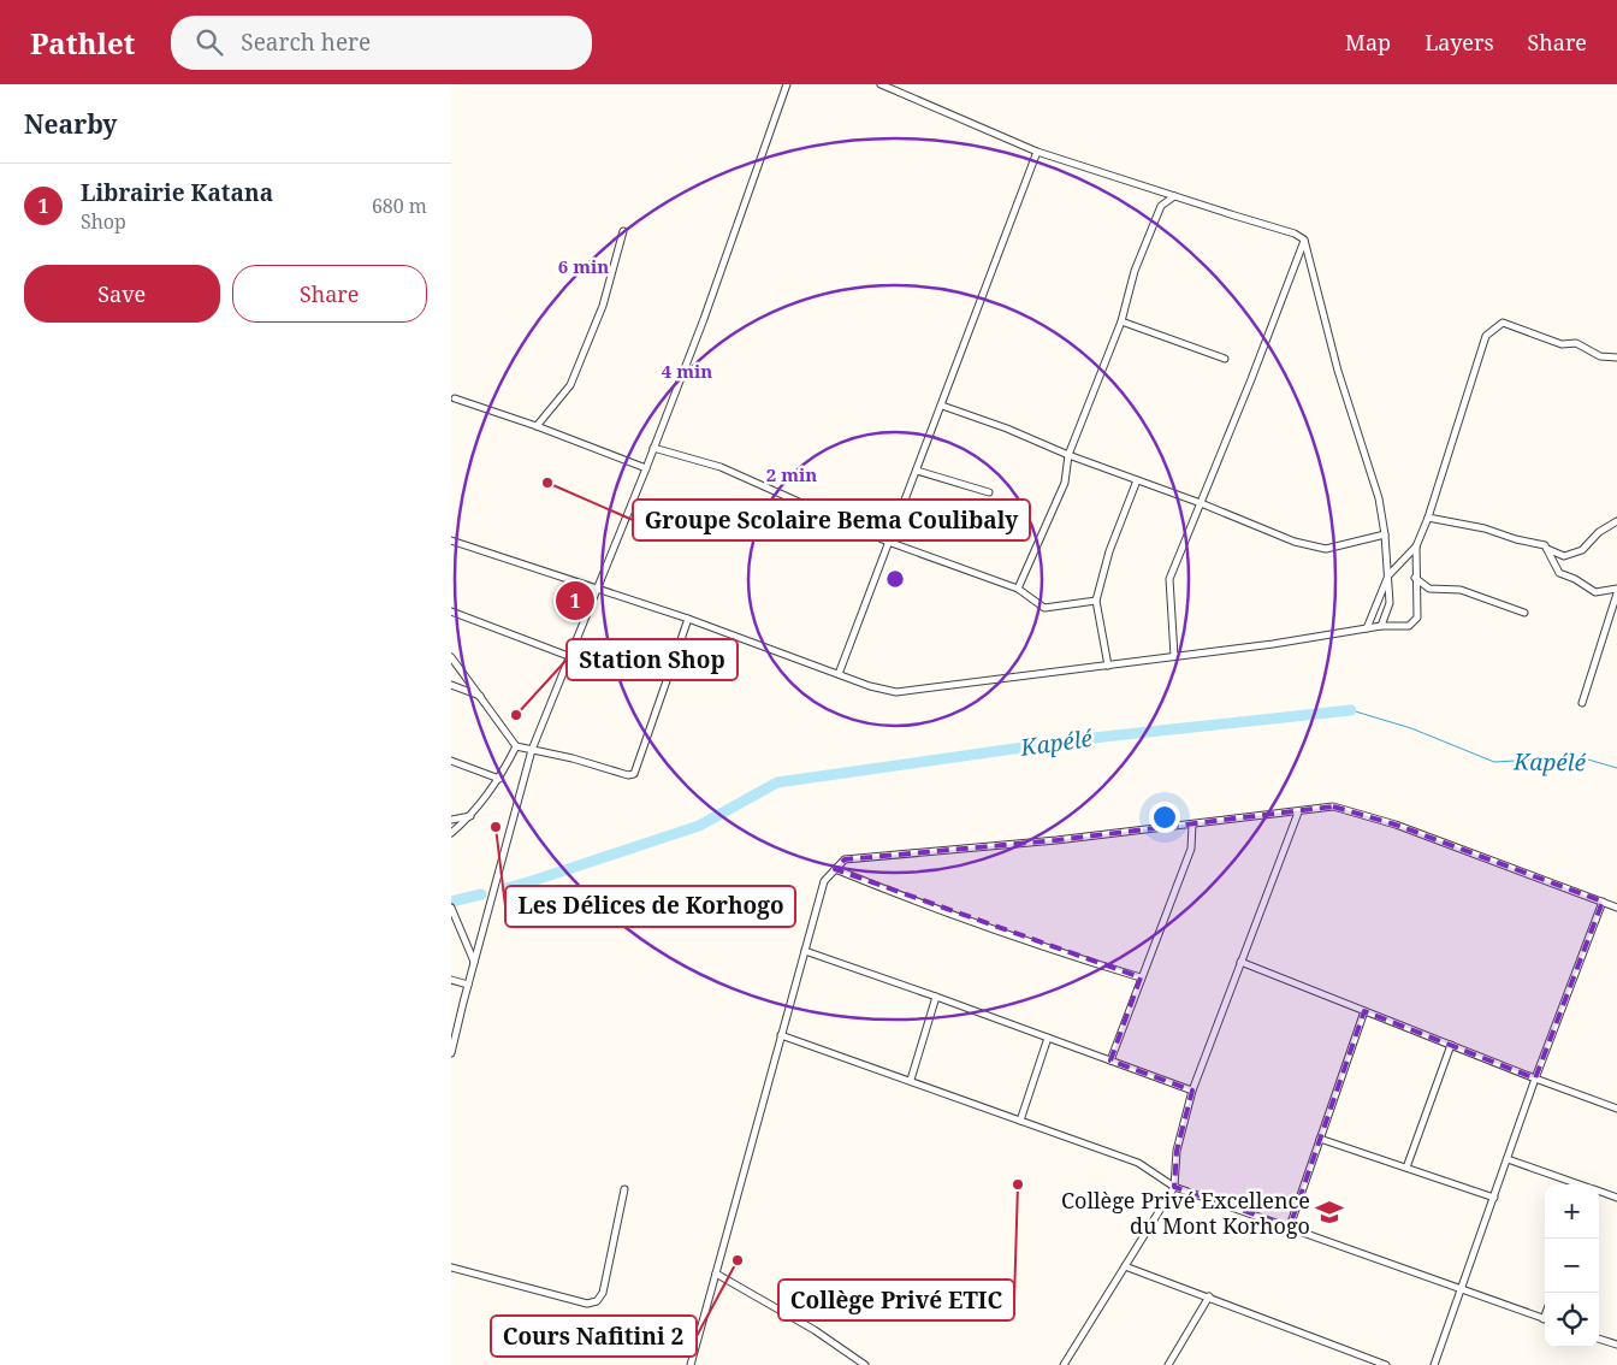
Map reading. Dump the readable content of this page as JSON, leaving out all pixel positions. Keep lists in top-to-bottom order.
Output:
{
  "water": ["Kapélé"],
  "places": {
    "other": [
      "Groupe Scolaire Bema Coulibaly",
      "Station Shop",
      "Les Délices de Korhogo",
      "Collège Privé ETIC",
      "Cours Nafitini 2"
    ],
    "school or university": ["Collège Privé Excellence du Mont Korhogo"]
  },
  "page": {
    "header": "Pathlet",
    "search": "Search here",
    "nav": ["Map", "Layers", "Share"],
    "heading": "Nearby",
    "list": [
      {
        "mark": "1",
        "name": "Librairie Katana",
        "note": "Shop",
        "value": "680 m"
      }
    ],
    "buttons": ["Save", "Share"],
    "pins": "1",
    "map_buttons": ["+", "−"]
  },
  "rings": ["6 min", "4 min", "2 min"]
}
